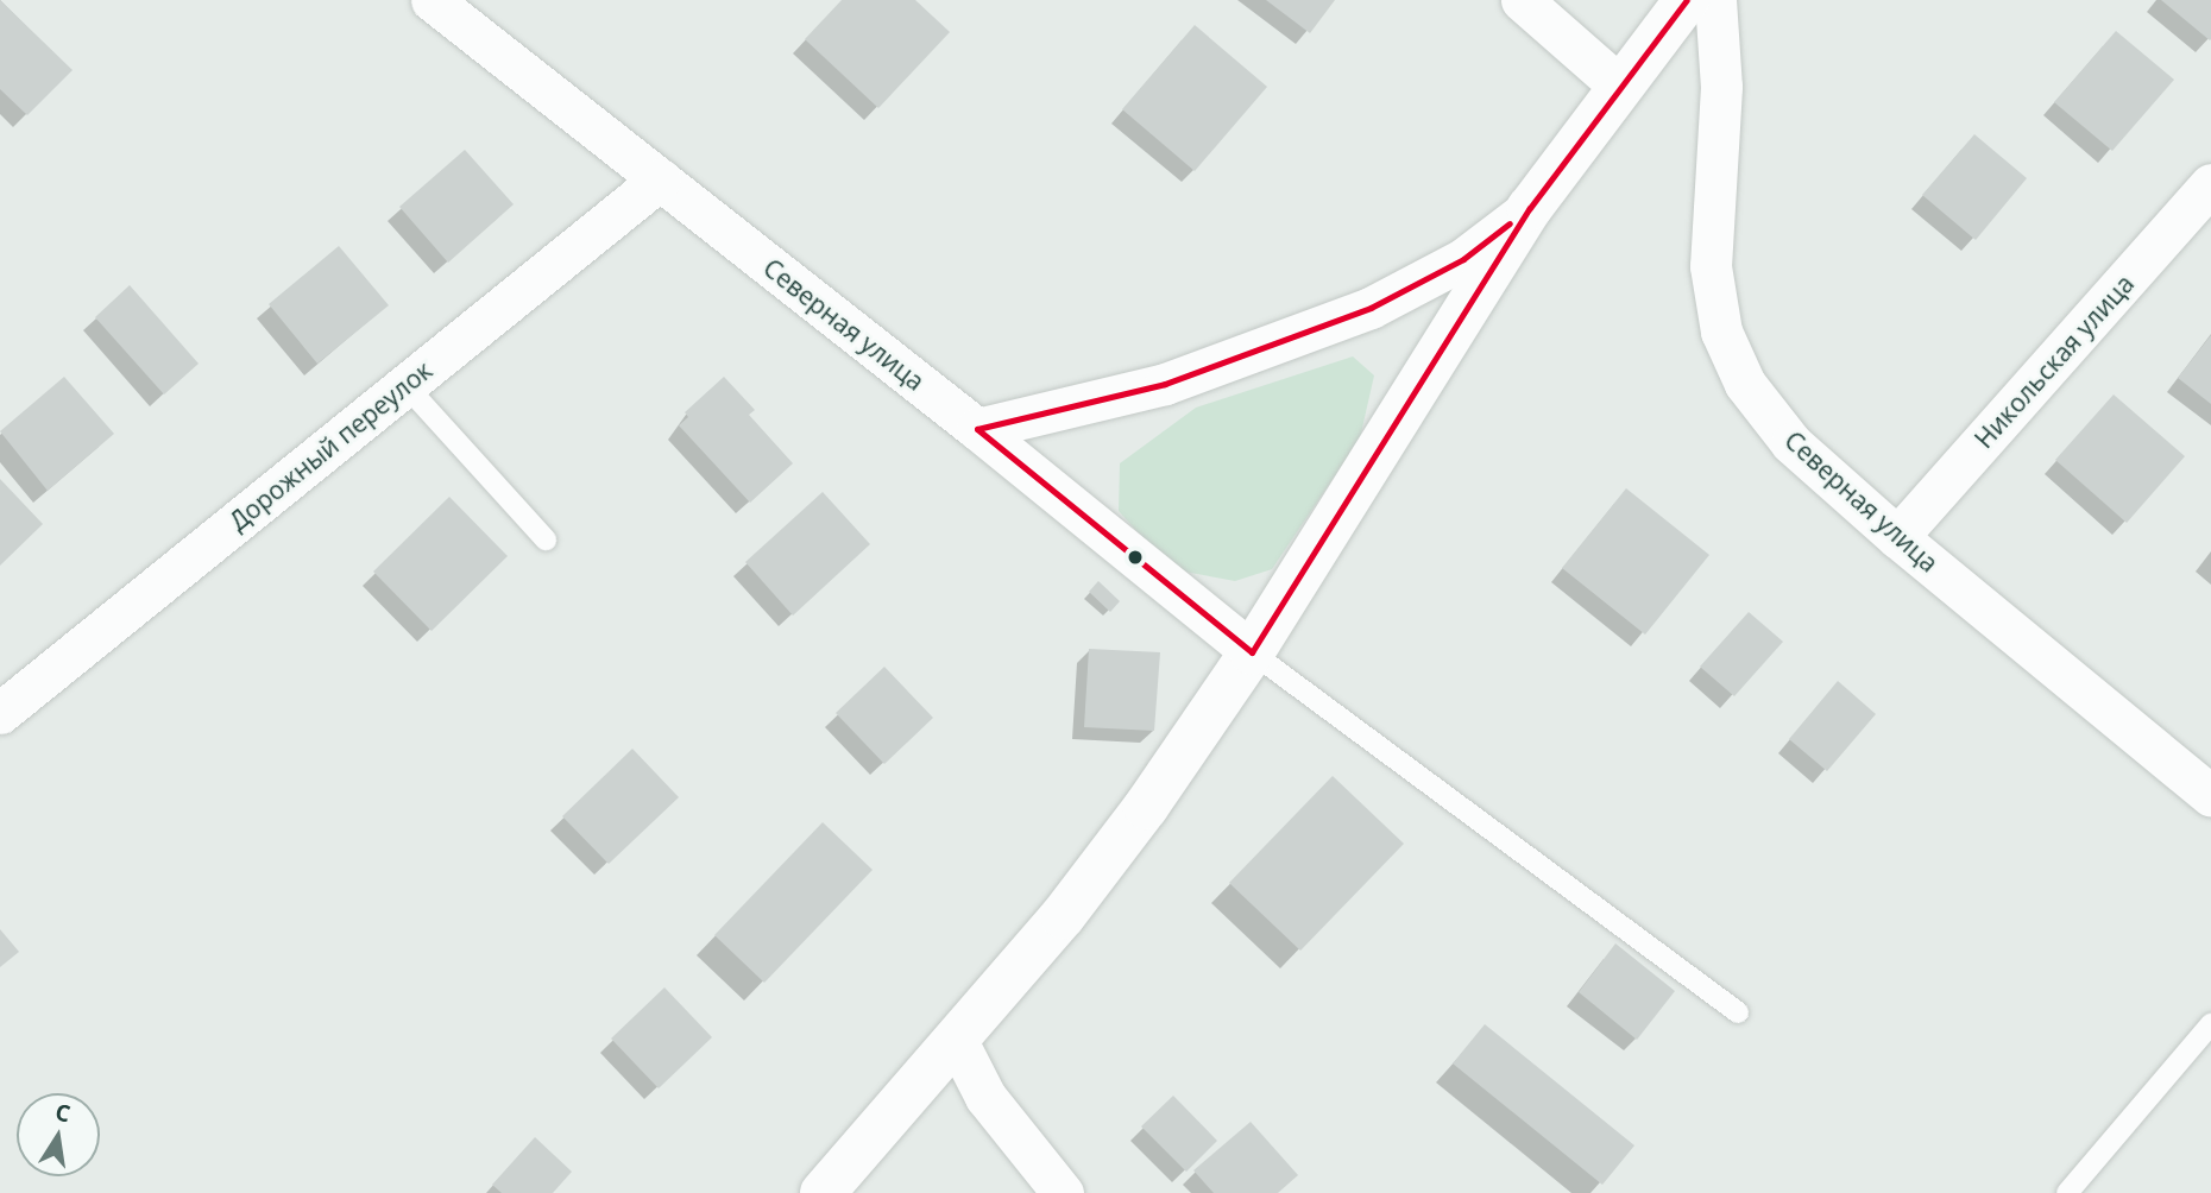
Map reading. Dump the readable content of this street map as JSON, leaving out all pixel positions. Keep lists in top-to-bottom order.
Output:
{
  "streets": {
    "street": ["Северная улица", "Никольская улица", "Дорожный переулок"]
  },
  "crossings": [
    ["Северная улица", "Никольская улица"],
    ["Северная улица", "Дорожный переулок"]
  ],
  "north": "top"
}
